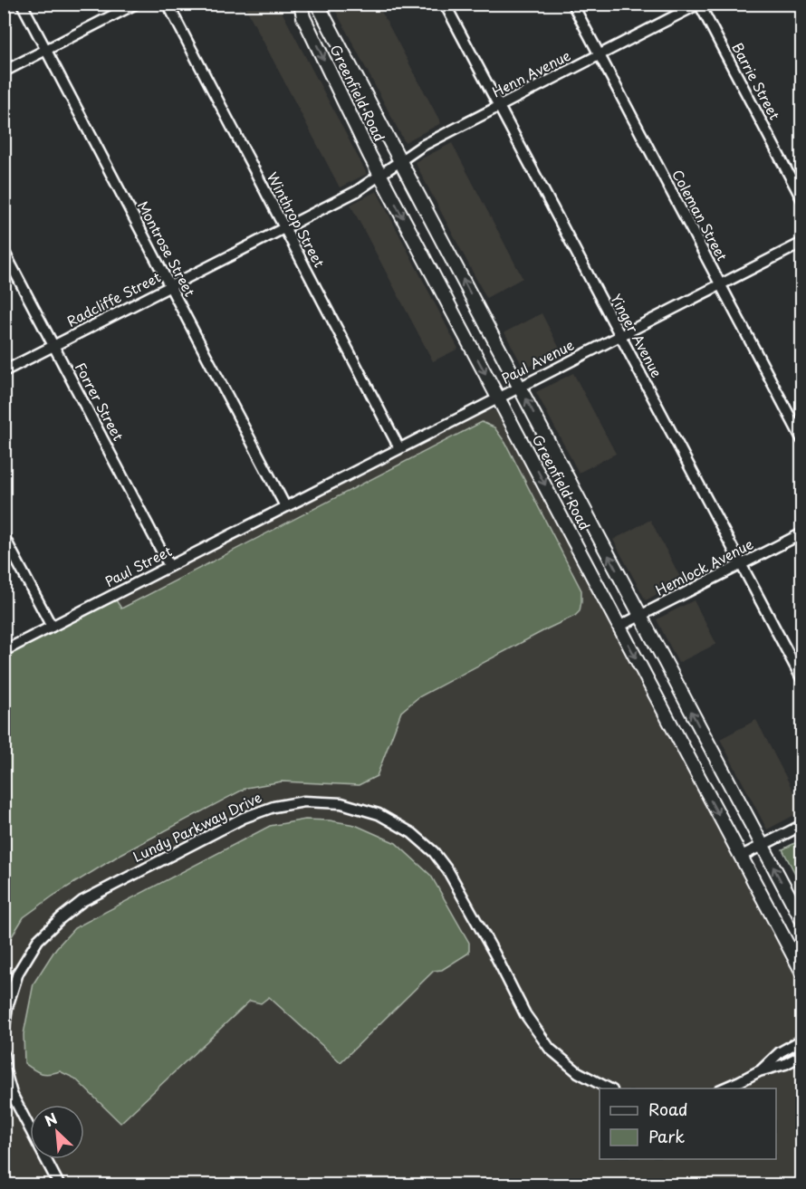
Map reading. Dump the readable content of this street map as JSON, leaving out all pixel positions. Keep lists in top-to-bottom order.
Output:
{
  "streets": {
    "main road": ["Greenfield Road"],
    "street": [
      "Henn Avenue",
      "Barrie Street",
      "Coleman Street",
      "Winthrop Street",
      "Montrose Street",
      "Radcliffe Street",
      "Yinger Avenue",
      "Paul Avenue",
      "Forrer Street",
      "Paul Street",
      "Hemlock Avenue",
      "Lundy Parkway Drive"
    ]
  },
  "crossings": [
    ["Henn Avenue", "Barrie Street"],
    ["Henn Avenue", "Greenfield Road"],
    ["Henn Avenue", "Coleman Street"],
    ["Henn Avenue", "Radcliffe Street"],
    ["Henn Avenue", "Yinger Avenue"],
    ["Greenfield Road", "Radcliffe Street"],
    ["Greenfield Road", "Paul Avenue"],
    ["Greenfield Road", "Hemlock Avenue"],
    ["Coleman Street", "Paul Avenue"],
    ["Winthrop Street", "Radcliffe Street"],
    ["Winthrop Street", "Paul Avenue"],
    ["Montrose Street", "Radcliffe Street"],
    ["Montrose Street", "Paul Avenue"],
    ["Montrose Street", "Paul Street"],
    ["Radcliffe Street", "Forrer Street"],
    ["Yinger Avenue", "Paul Avenue"],
    ["Yinger Avenue", "Hemlock Avenue"],
    ["Paul Avenue", "Paul Street"],
    ["Forrer Street", "Paul Street"]
  ],
  "legend": ["Road", "Park"],
  "north": "top left"
}
